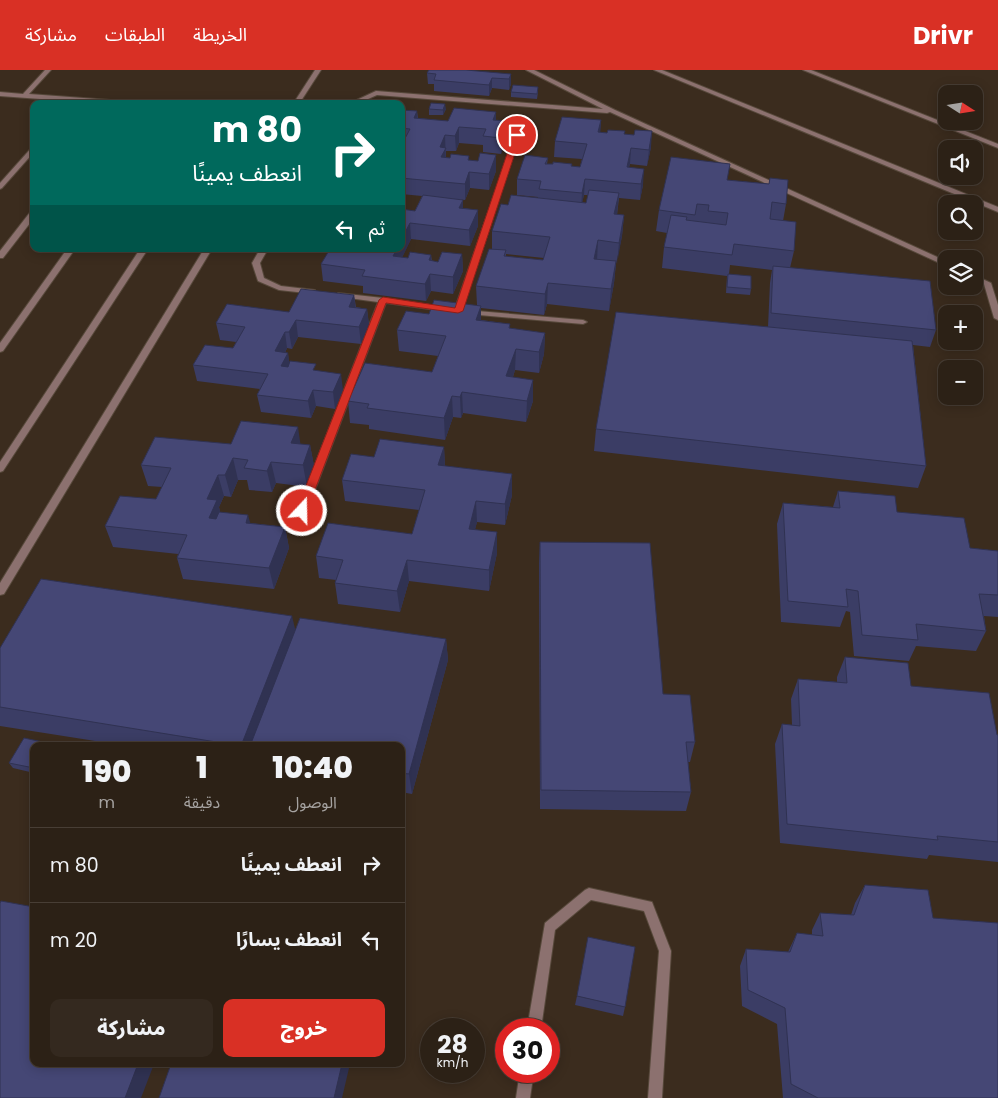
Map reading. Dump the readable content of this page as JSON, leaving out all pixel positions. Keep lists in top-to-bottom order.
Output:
{
  "north": "right",
  "page": {
    "header": "Drivr",
    "nav": ["الخريطة", "الطبقات", "مشاركة"],
    "map_buttons": ["+", "−"],
    "turn": ["80 m", "انعطف يمينًا"],
    "then": "ثم",
    "eta": [
      "10:40",
      "الوصول",
      "1",
      "دقيقة",
      "190",
      "m"
    ],
    "list": [
      {
        "name": "انعطف يمينًا",
        "value": "80 m"
      },
      {
        "name": "انعطف يسارًا",
        "value": "20 m"
      }
    ],
    "buttons": ["خروج", "مشاركة"],
    "speed": "28 km/h",
    "limit": "30"
  }
}
